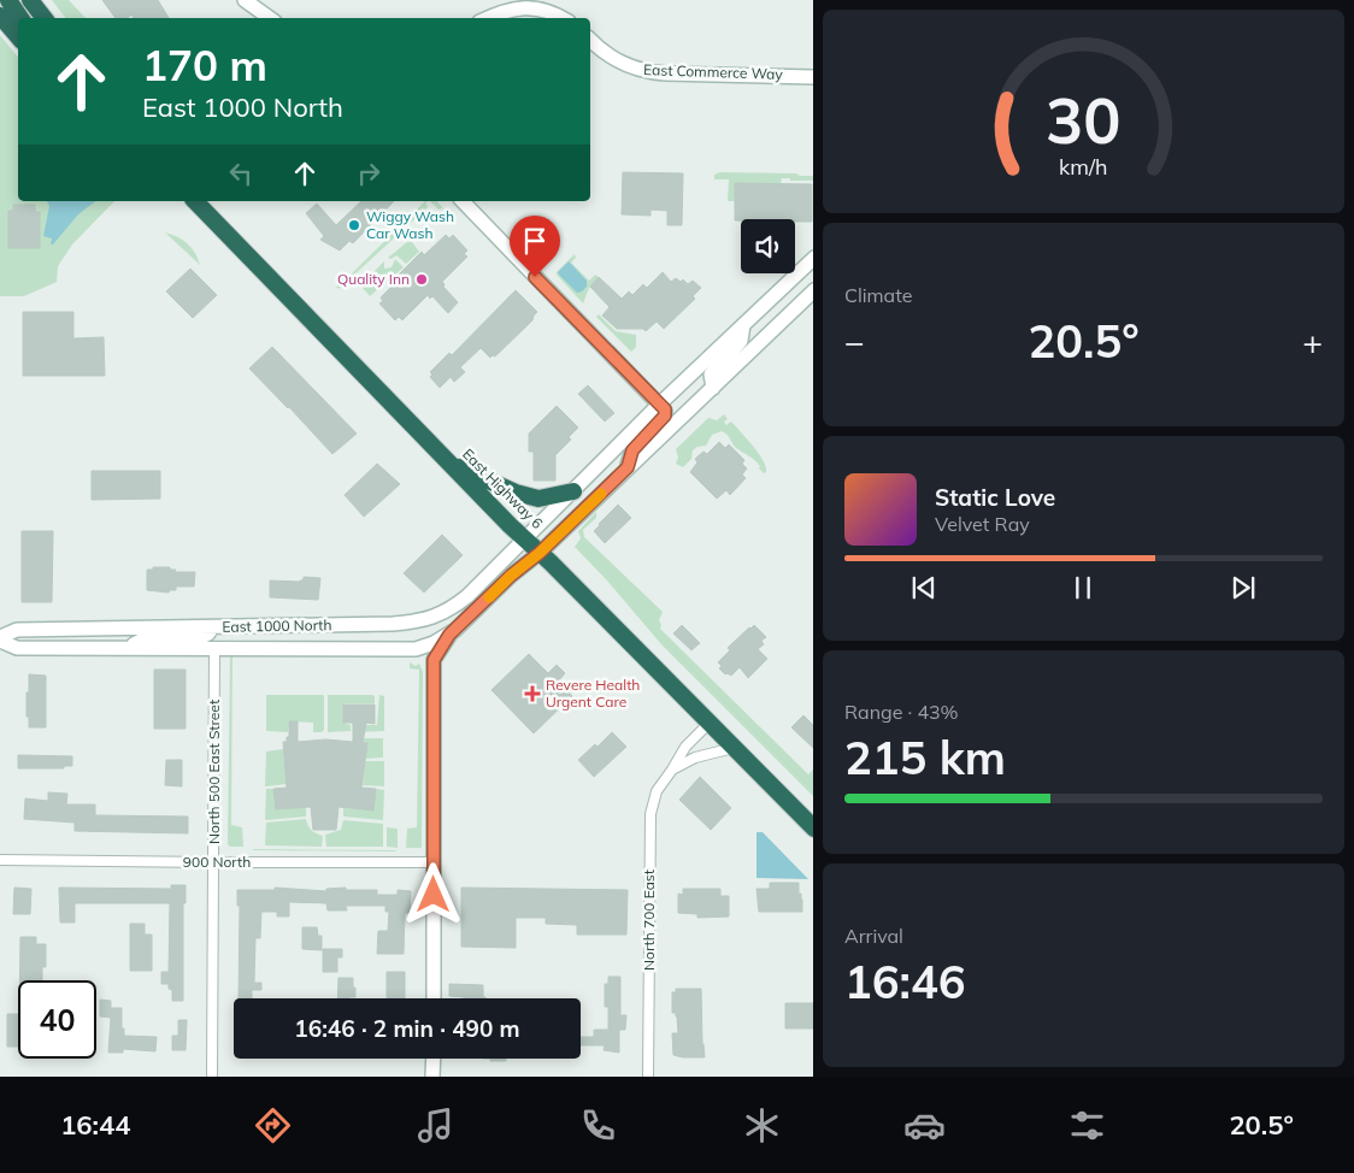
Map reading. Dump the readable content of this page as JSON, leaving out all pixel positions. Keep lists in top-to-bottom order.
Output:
{
  "streets": {
    "highway": ["East Highway 6"],
    "main road": ["East Commerce Way", "East 1000 North"],
    "street": ["North 500 East Street", "900 North", "North 700 East"]
  },
  "crossings": [
    ["East Highway 6", "East 1000 North"],
    ["East Highway 6", "North 700 East"],
    ["East 1000 North", "North 500 East Street"],
    ["North 500 East Street", "900 North"]
  ],
  "places": {
    "other": ["Wiggy Wash Car Wash", "Quality Inn"],
    "health": ["Revere Health Urgent Care"]
  },
  "page": {
    "turn": ["170 m", "East 1000 North"],
    "tile": [
      "Climate",
      ["Range · 43%", "215 km"],
      ["Arrival", "16:46"]
    ],
    "heat": ["−", "20.5°", "+"],
    "song": ["Static Love", "Velvet Ray"],
    "limit": "40",
    "trip": "16:46 · 2 min · 490 m",
    "tabs": ["16:44", "20.5°"],
    "gauge": ["30", "km/h"]
  }
}
